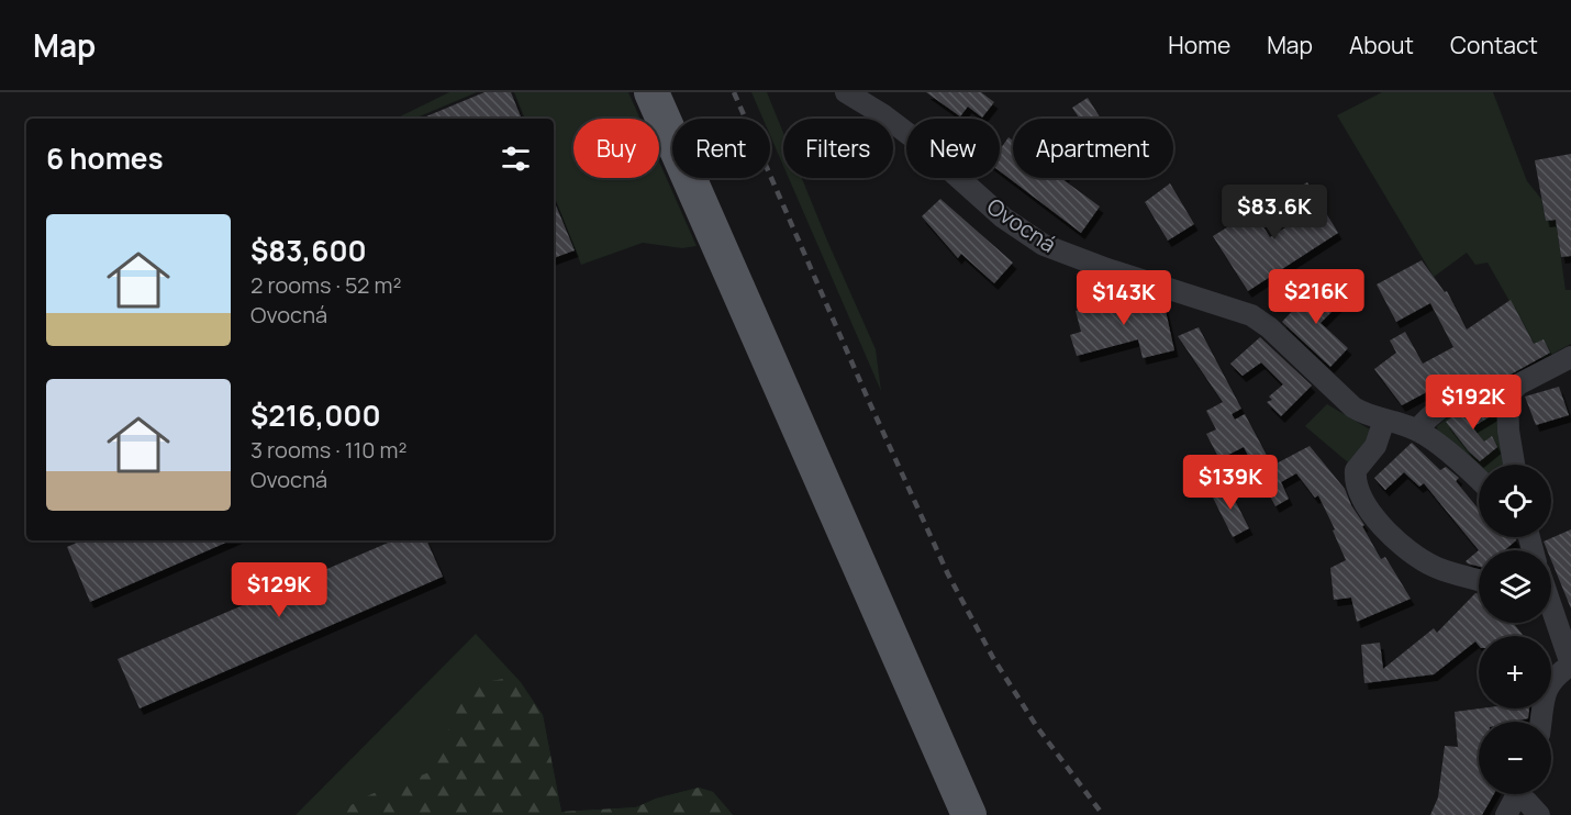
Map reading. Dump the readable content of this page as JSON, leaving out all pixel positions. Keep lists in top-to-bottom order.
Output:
{
  "streets": {
    "street": ["Ovocná"]
  },
  "page": {
    "header": "Map",
    "nav": [
      "Home",
      "Map",
      "About",
      "Contact"
    ],
    "chip": [
      "Buy",
      "Rent",
      "Filters",
      "New",
      "Apartment"
    ],
    "heading": "6 homes",
    "price": [
      "$83.6K",
      "$216K",
      "$143K",
      "$192K",
      "$139K",
      "$129K"
    ],
    "list": [
      {
        "name": "$83,600",
        "note": "2 rooms · 52 m² · Ovocná"
      },
      {
        "name": "$216,000",
        "note": "3 rooms · 110 m² · Ovocná"
      }
    ],
    "map_buttons": ["+", "−"]
  }
}
